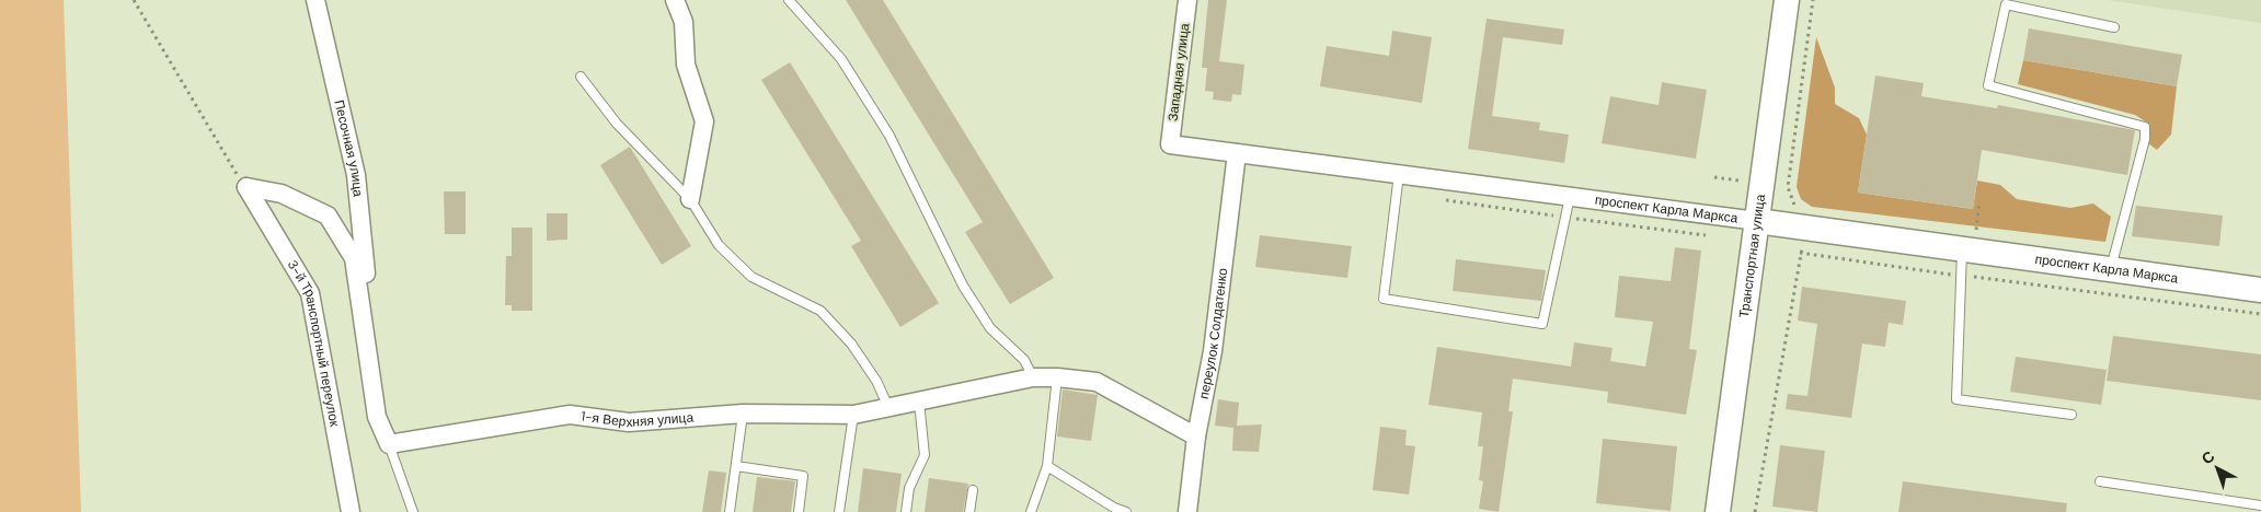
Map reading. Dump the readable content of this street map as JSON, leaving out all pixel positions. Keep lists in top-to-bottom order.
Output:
{
  "streets": {
    "main road": ["проспект Карла Маркса", "Транспортная улица"],
    "street": [
      "Западная улица",
      "Песочная улица",
      "переулок Солдатенко",
      "3-й Транспортный переулок",
      "1-я Верхняя улица"
    ]
  },
  "crossings": [
    ["Западная улица", "проспект Карла Маркса"],
    ["проспект Карла Маркса", "Транспортная улица"],
    ["проспект Карла Маркса", "переулок Солдатенко"],
    ["переулок Солдатенко", "1-я Верхняя улица"]
  ],
  "north": "top left"
}
